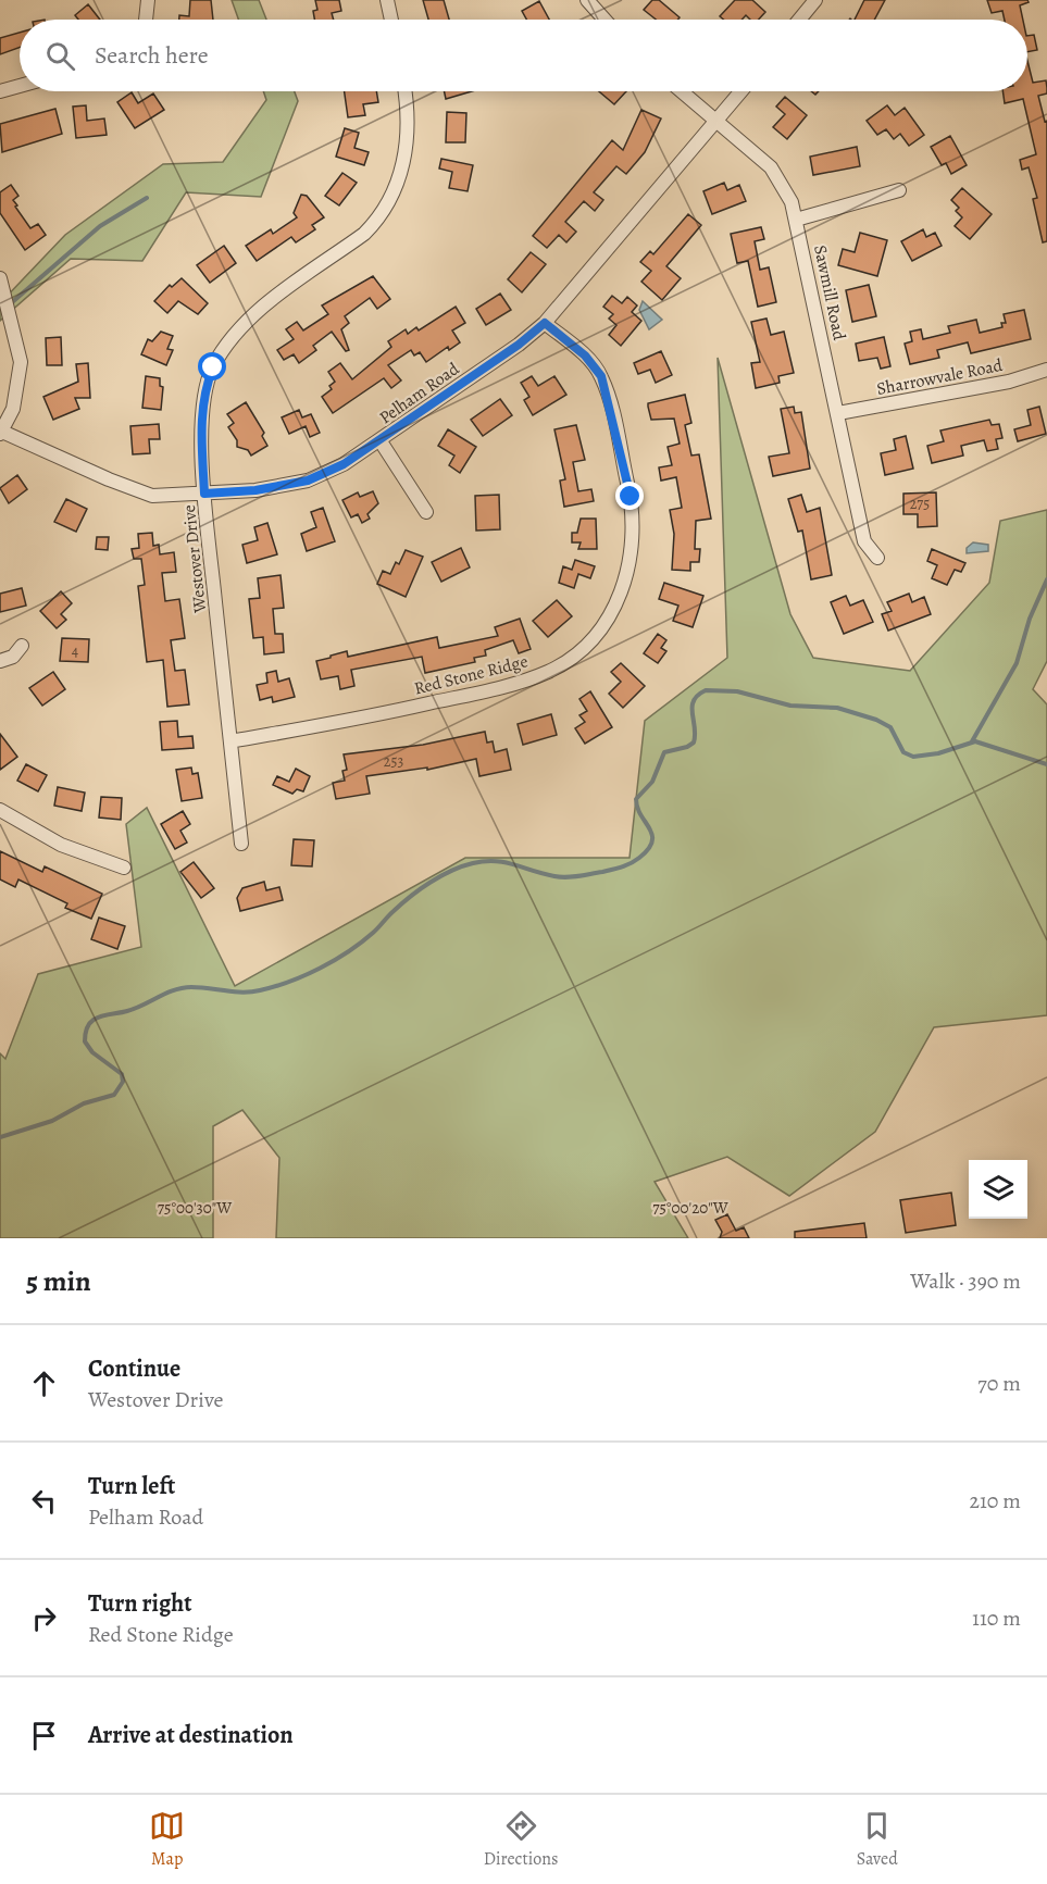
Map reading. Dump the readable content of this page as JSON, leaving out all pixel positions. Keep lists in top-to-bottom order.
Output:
{
  "streets": {
    "street": [
      "Sawmill Road",
      "Sharrowvale Road",
      "Pelham Road",
      "Westover Drive",
      "Red Stone Ridge"
    ]
  },
  "crossings": [
    ["Sawmill Road", "Sharrowvale Road"],
    ["Sawmill Road", "Pelham Road"],
    ["Pelham Road", "Westover Drive"],
    ["Pelham Road", "Red Stone Ridge"],
    ["Westover Drive", "Red Stone Ridge"]
  ],
  "house_numbers": ["275", "4", "253"],
  "page": {
    "search": "Search here",
    "heading": ["5 min", "Walk · 390 m"],
    "list": [
      ["Continue", "Westover Drive", "70 m"],
      ["Turn left", "Pelham Road", "210 m"],
      ["Turn right", "Red Stone Ridge", "110 m"],
      "Arrive at destination"
    ],
    "nav": ["Map", "Directions", "Saved"]
  },
  "coordinates": ["75°00'30\"W", "75°00'20\"W"]
}
